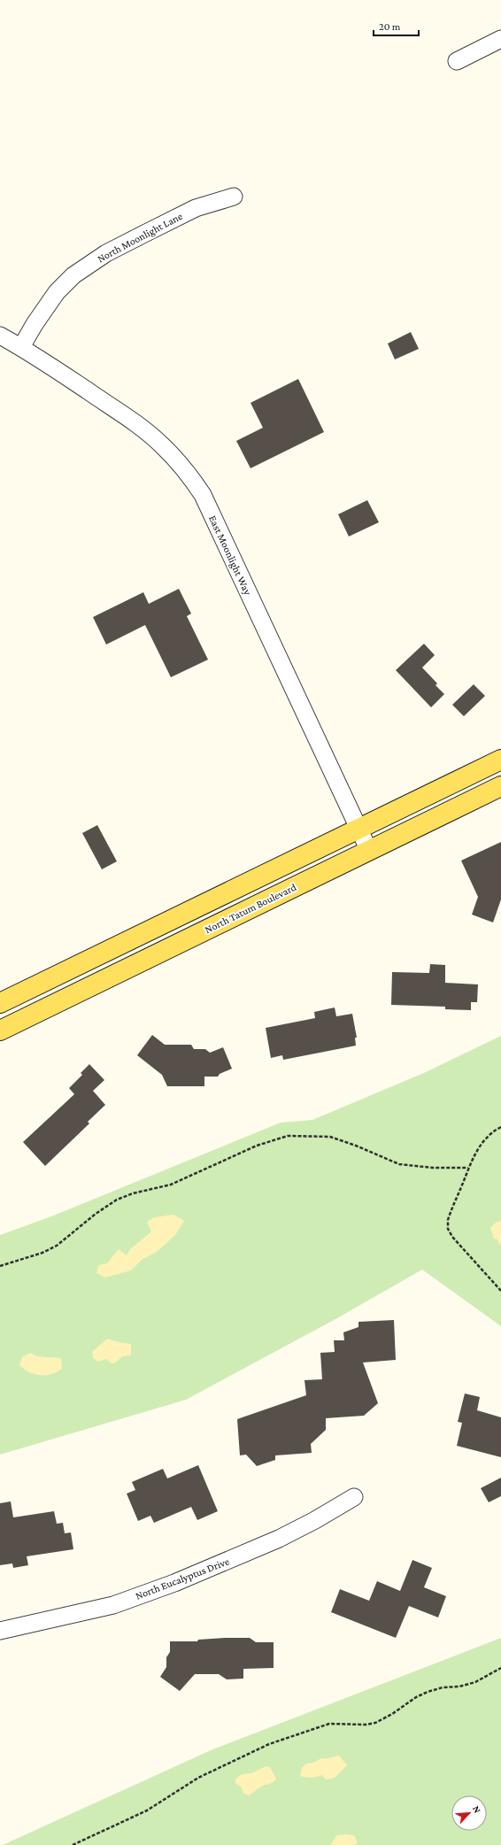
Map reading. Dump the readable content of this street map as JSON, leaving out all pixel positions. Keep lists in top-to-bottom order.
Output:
{
  "streets": {
    "main road": ["North Tatum Boulevard"],
    "street": ["North Moonlight Lane", "East Moonlight Way", "North Eucalyptus Drive"]
  },
  "crossings": [
    ["North Moonlight Lane", "East Moonlight Way"],
    ["East Moonlight Way", "North Tatum Boulevard"]
  ],
  "scale_bar": "20 m",
  "north": "top right"
}
